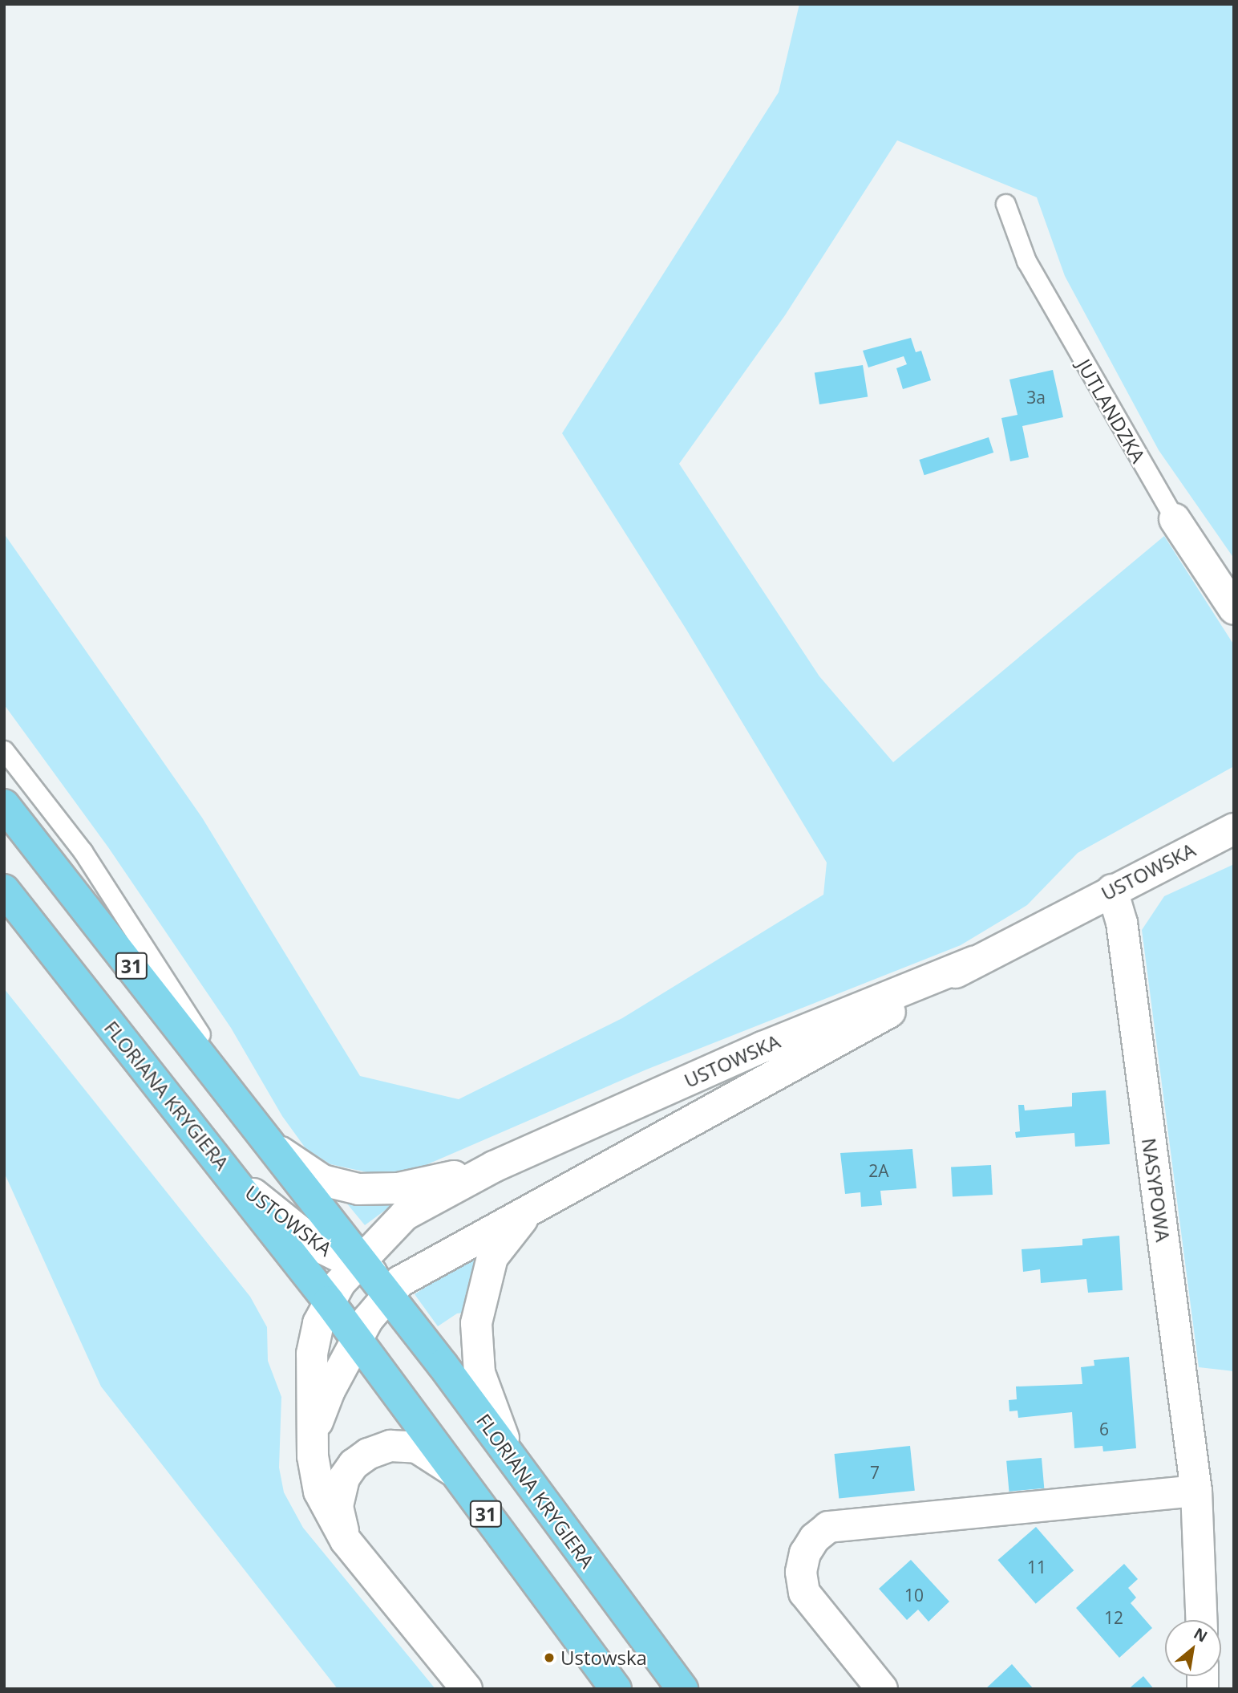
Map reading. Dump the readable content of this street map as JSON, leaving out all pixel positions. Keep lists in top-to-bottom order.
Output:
{
  "streets": {
    "main road": ["31", "FLORIANA KRYGIERA"],
    "street": ["JUTLANDZKA", "USTOWSKA", "NASYPOWA"]
  },
  "crossings": [
    ["USTOWSKA", "FLORIANA KRYGIERA"],
    ["USTOWSKA", "NASYPOWA"]
  ],
  "places": ["Ustowska"],
  "house_numbers": [
    "3a",
    "2A",
    "6",
    "7",
    "11",
    "10",
    "12"
  ],
  "north": "top right"
}
